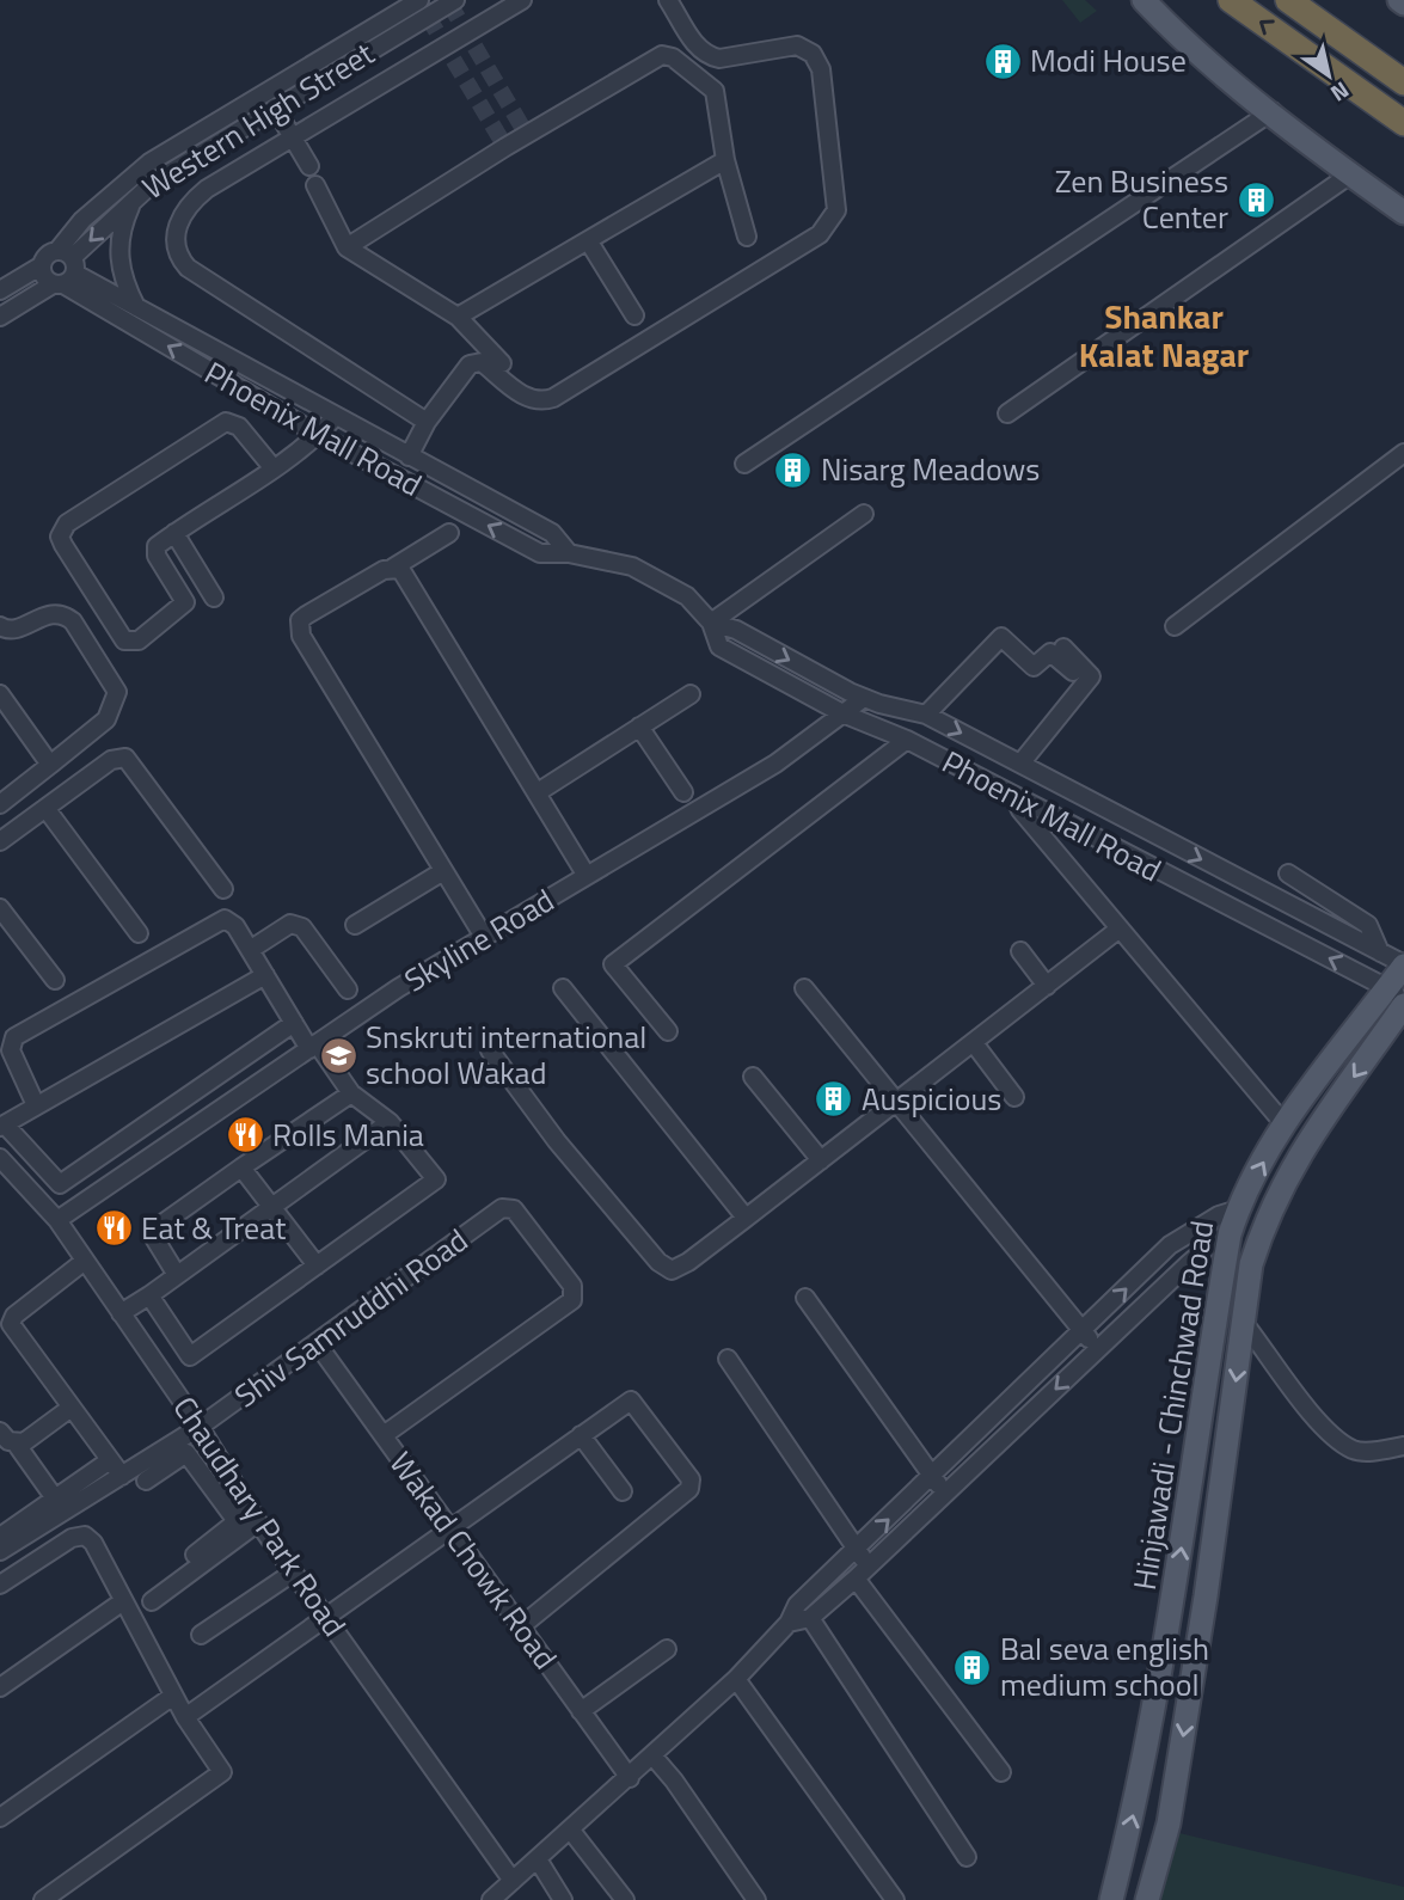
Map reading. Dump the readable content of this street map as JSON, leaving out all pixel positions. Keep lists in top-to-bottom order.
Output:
{
  "streets": {
    "main road": ["Hinjawadi - Chinchwad Road"],
    "street": [
      "Western High Street",
      "Phoenix Mall Road",
      "Skyline Road",
      "Shiv Samruddhi Road",
      "Chaudhary Park Road",
      "Wakad Chowk Road"
    ]
  },
  "crossings": [
    ["Western High Street", "Phoenix Mall Road"],
    ["Phoenix Mall Road", "Skyline Road"],
    ["Phoenix Mall Road", "Hinjawadi - Chinchwad Road"],
    ["Skyline Road", "Chaudhary Park Road"],
    ["Shiv Samruddhi Road", "Chaudhary Park Road"],
    ["Shiv Samruddhi Road", "Wakad Chowk Road"]
  ],
  "districts": ["Shankar Kalat Nagar"],
  "places": {
    "building": [
      "Modi House",
      "Zen Business Center",
      "Nisarg Meadows",
      "Auspicious",
      "Bal seva english medium school"
    ],
    "school or university": ["Snskruti international school Wakad"],
    "restaurant": ["Rolls Mania", "Eat & Treat"]
  },
  "north": "bottom right"
}
